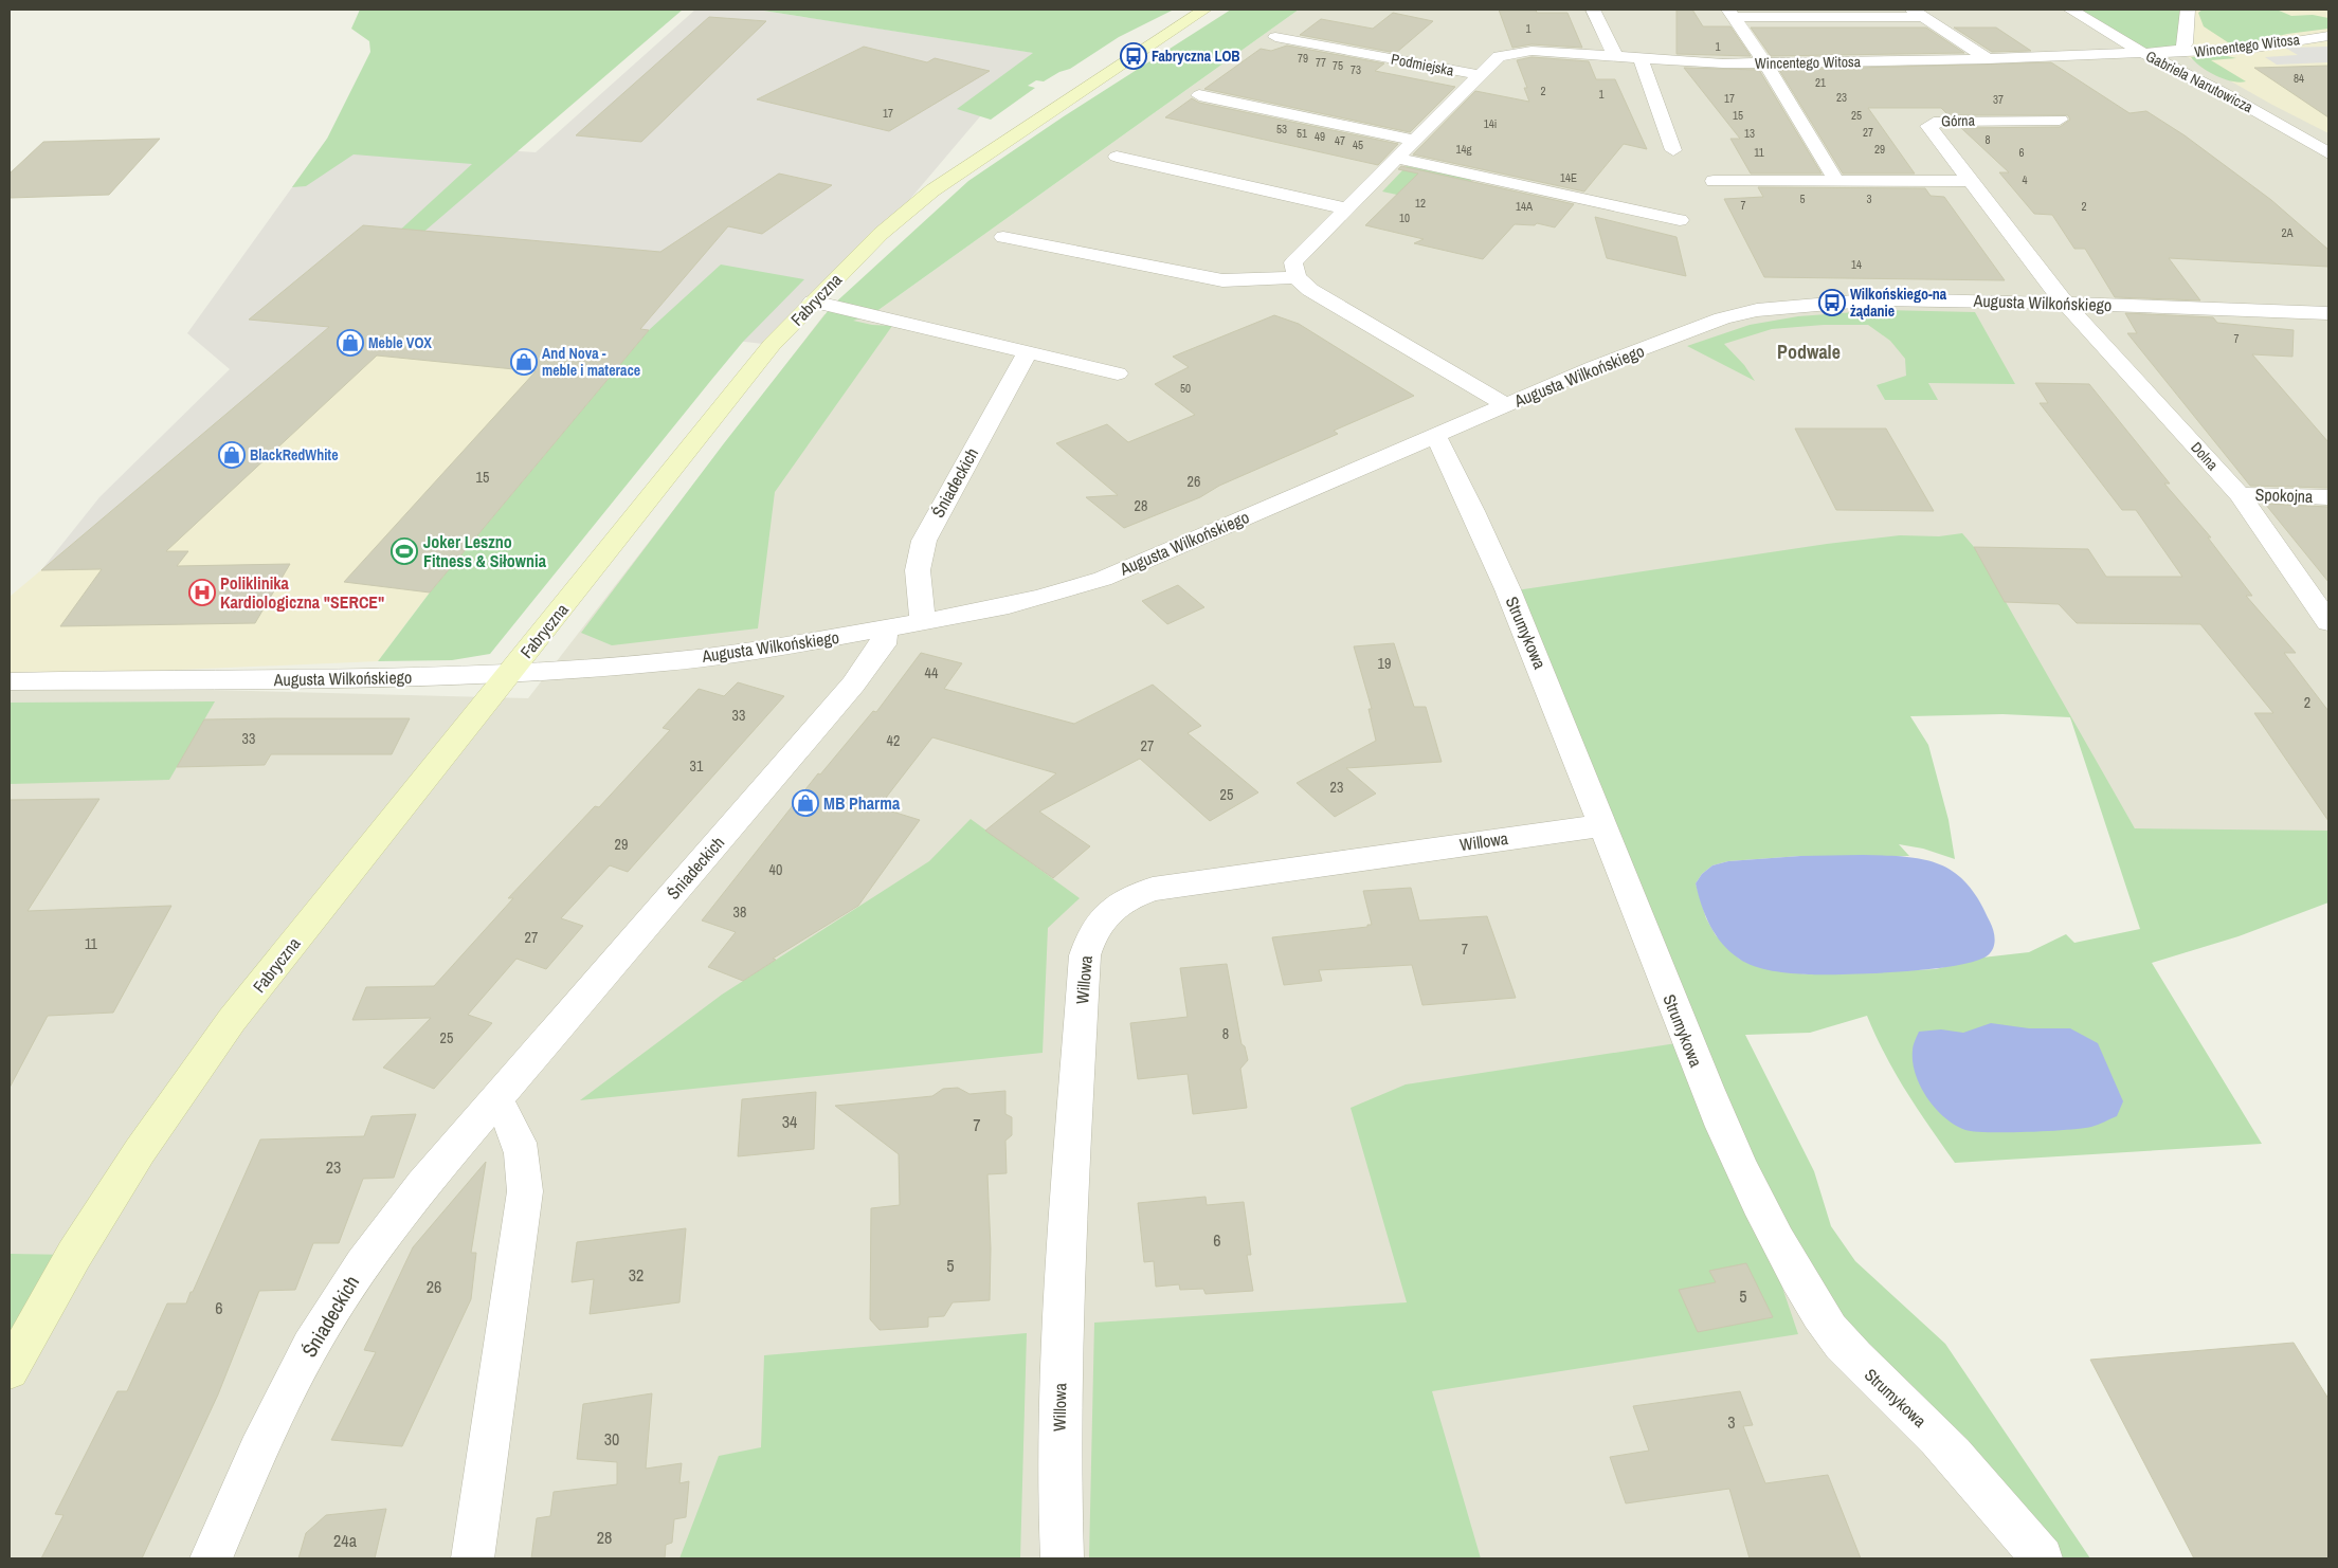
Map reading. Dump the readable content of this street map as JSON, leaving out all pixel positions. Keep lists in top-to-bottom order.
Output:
{
  "streets": {
    "street": [
      "Wincentego Witosa",
      "Podmiejska",
      "Gabriela Narutowicza",
      "Górna",
      "Fabryczna",
      "Augusta Wilkońskiego",
      "Dolna",
      "Śniadeckich",
      "Spokojna",
      "Strumykowa",
      "Willowa"
    ]
  },
  "crossings": [
    ["Wincentego Witosa", "Podmiejska"],
    ["Wincentego Witosa", "Gabriela Narutowicza"],
    ["Górna", "Augusta Wilkońskiego"],
    ["Górna", "Dolna"],
    ["Fabryczna", "Augusta Wilkońskiego"],
    ["Augusta Wilkońskiego", "Dolna"],
    ["Augusta Wilkońskiego", "Śniadeckich"],
    ["Augusta Wilkońskiego", "Strumykowa"],
    ["Dolna", "Spokojna"],
    ["Strumykowa", "Willowa"]
  ],
  "districts": ["Podwale"],
  "places": {
    "bus stop": ["Fabryczna LOB", "Wilkońskiego-na żądanie"],
    "shop": [
      "Meble VOX",
      "And Nova - meble i materace",
      "BlackRedWhite",
      "MB Pharma"
    ],
    "sports": ["Joker Leszno Fitness & Siłownia"],
    "hospital": ["Poliklinika Kardiologiczna \"SERCE\""]
  },
  "house_numbers": [
    "1",
    "1",
    "79",
    "77",
    "75",
    "73",
    "84",
    "21",
    "2",
    "1",
    "23",
    "17",
    "37",
    "17",
    "15",
    "25",
    "14i",
    "53",
    "27",
    "51",
    "13",
    "49",
    "8",
    "47",
    "45",
    "14g",
    "29",
    "11",
    "6",
    "14E",
    "4",
    "5",
    "3",
    "12",
    "7",
    "14A",
    "2",
    "10",
    "2A",
    "14",
    "7",
    "50",
    "15",
    "26",
    "28",
    "19",
    "44",
    "2",
    "33",
    "33",
    "42",
    "27",
    "31",
    "23",
    "25",
    "29",
    "40",
    "38",
    "27",
    "11",
    "7",
    "8",
    "25",
    "34",
    "7",
    "23",
    "6",
    "5",
    "32",
    "26",
    "5",
    "6",
    "3",
    "30",
    "28",
    "24a"
  ]
}
